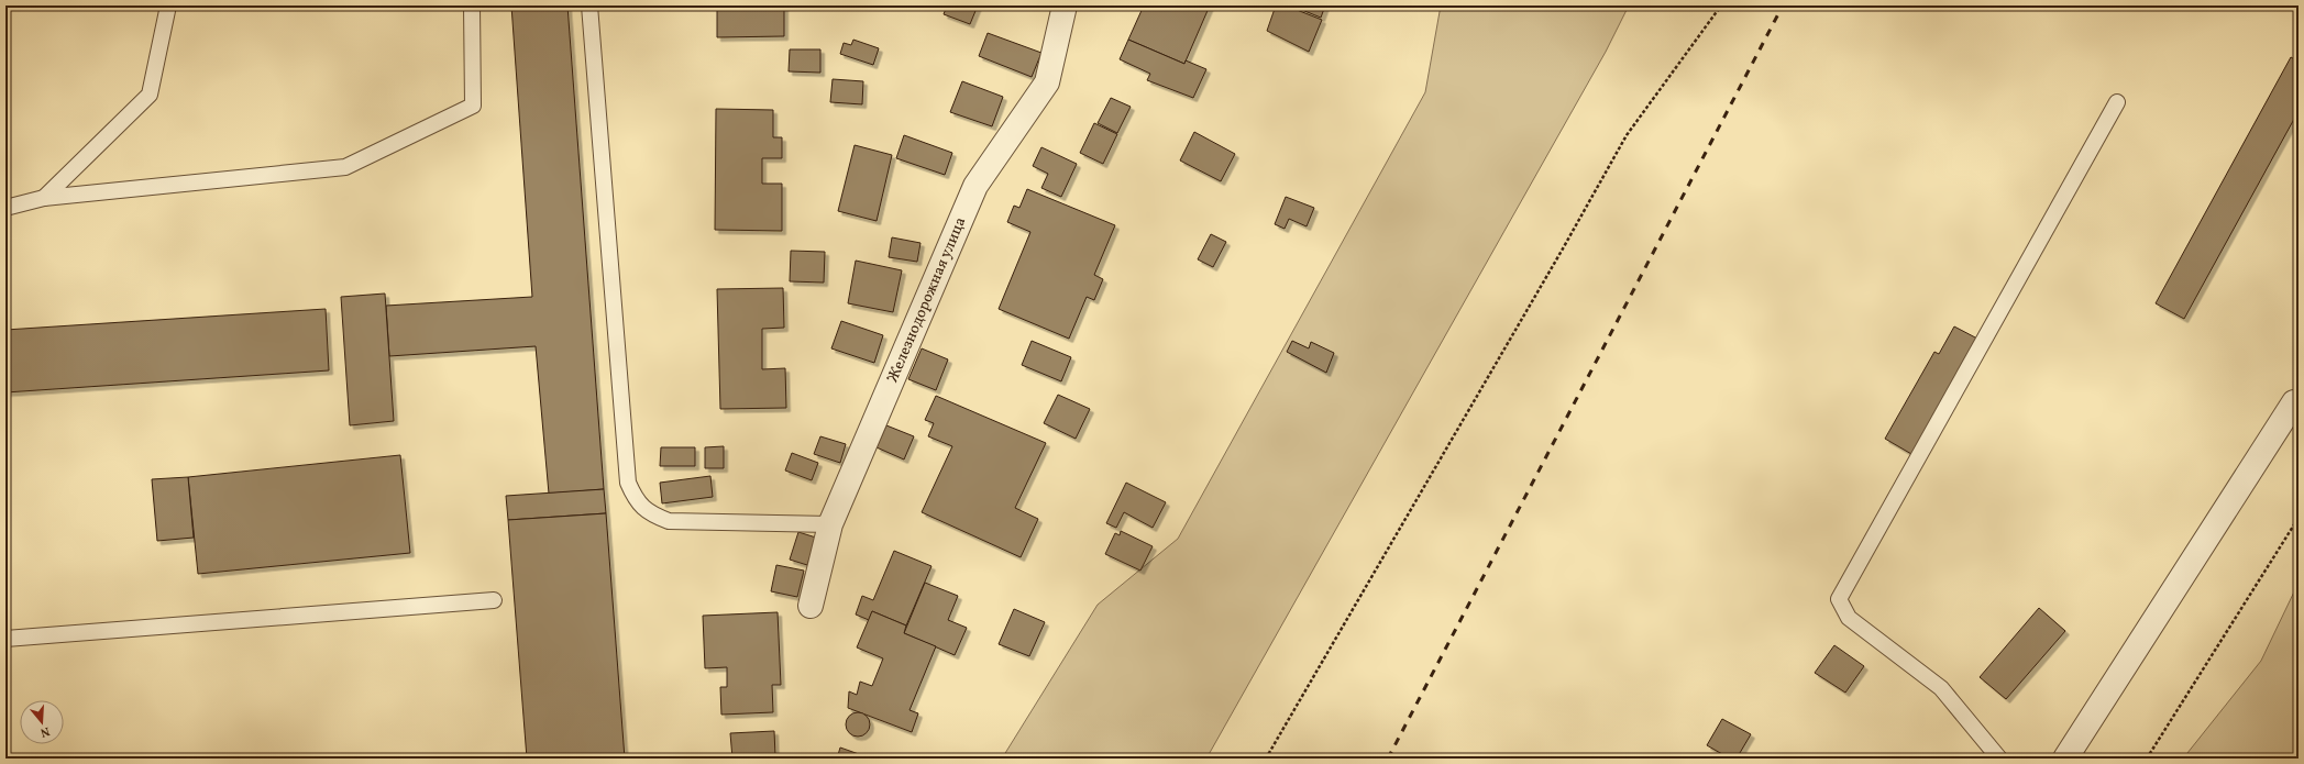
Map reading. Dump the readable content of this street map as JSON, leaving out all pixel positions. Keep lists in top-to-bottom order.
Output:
{
  "streets": {
    "street": ["Железнодорожная улица"]
  },
  "north": "bottom"
}
